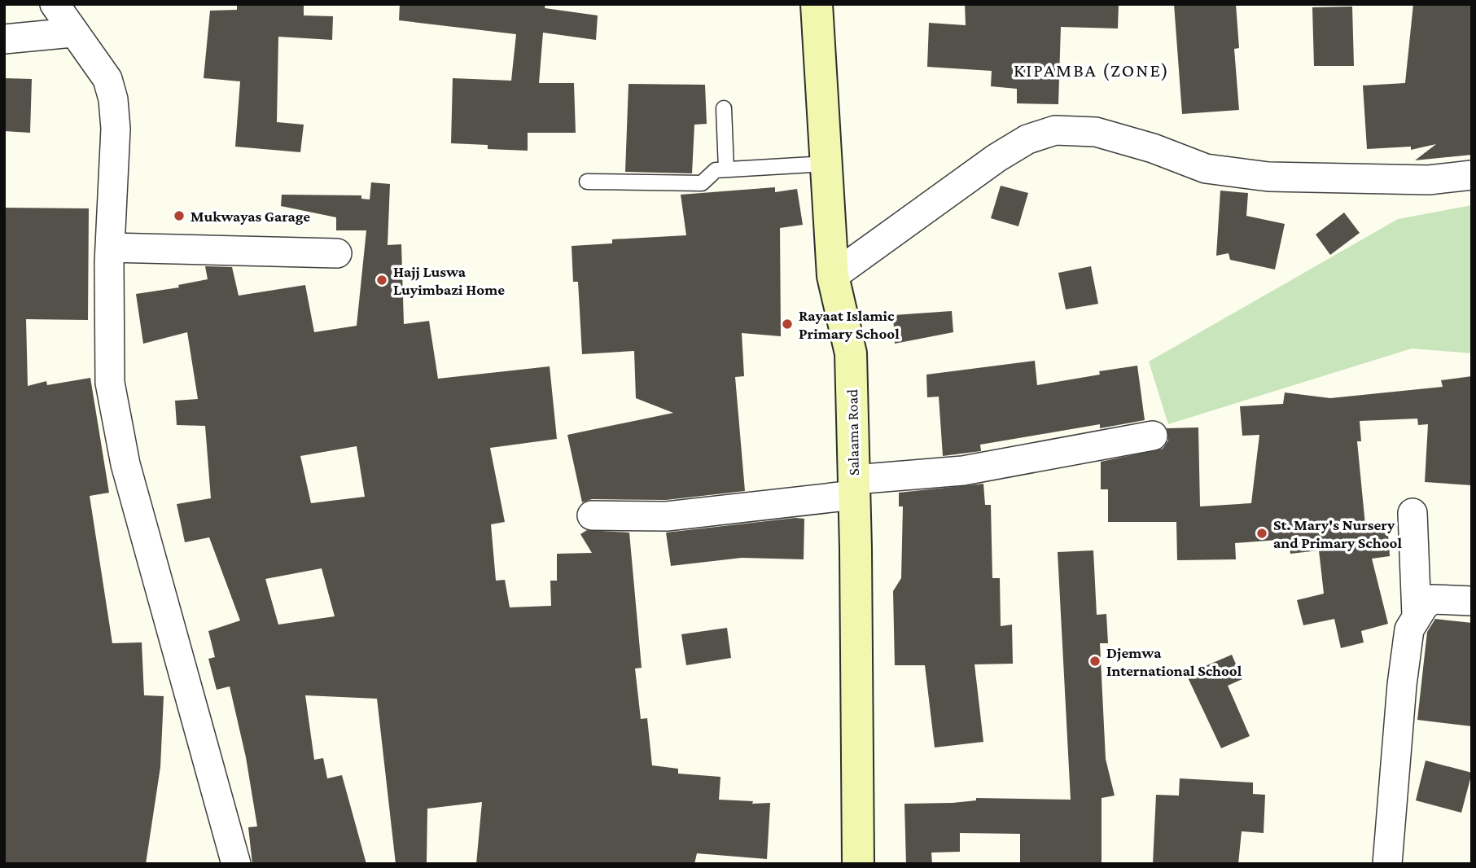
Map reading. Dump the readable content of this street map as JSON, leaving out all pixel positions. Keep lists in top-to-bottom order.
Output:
{
  "streets": {
    "main road": ["Salaama Road"]
  },
  "districts": ["KIPAMBA (ZONE)"],
  "places": [
    "Mukwayas Garage",
    "Hajj Luswa Luyimbazi Home",
    "Rayaat Islamic Primary School",
    "St. Mary's Nursery and Primary School",
    "Djemwa International School"
  ]
}
